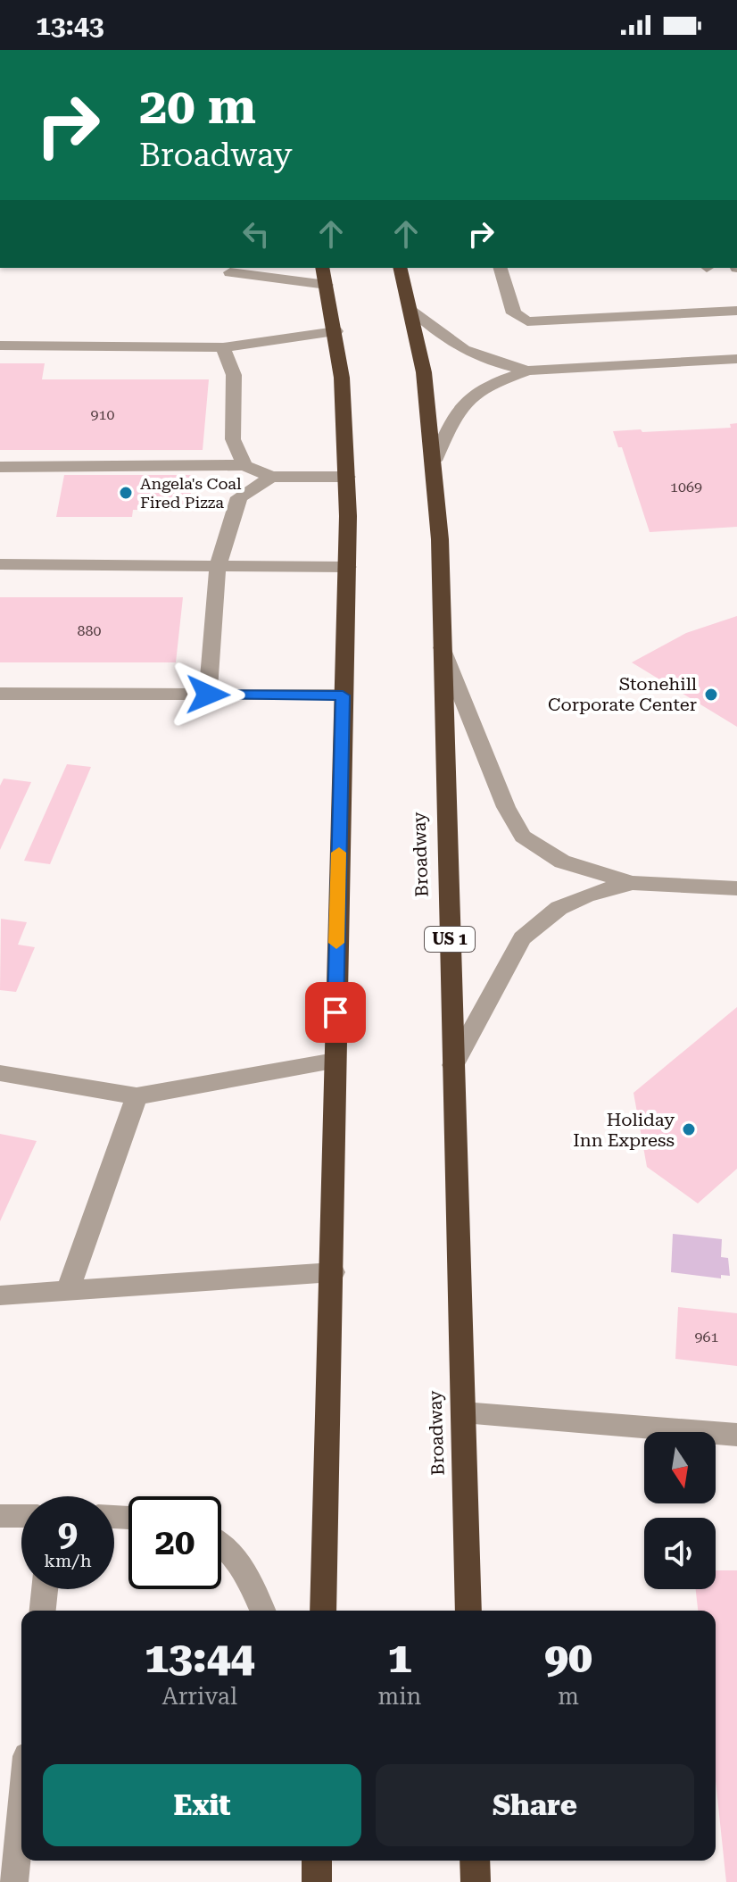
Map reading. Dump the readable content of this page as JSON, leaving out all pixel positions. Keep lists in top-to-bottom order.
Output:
{
  "streets": {
    "highway": ["Broadway", "US 1"]
  },
  "places": ["Angela's Coal Fired Pizza", "Stonehill Corporate Center", "Holiday Inn Express"],
  "house_numbers": [
    "910",
    "1069",
    "880",
    "961"
  ],
  "north": "bottom",
  "page": {
    "status": "13:43",
    "turn": ["20 m", "Broadway"],
    "speed": "9 km/h",
    "limit": "20",
    "eta": [
      "13:44",
      "Arrival",
      "1",
      "min",
      "90",
      "m"
    ],
    "buttons": ["Exit", "Share"]
  }
}
